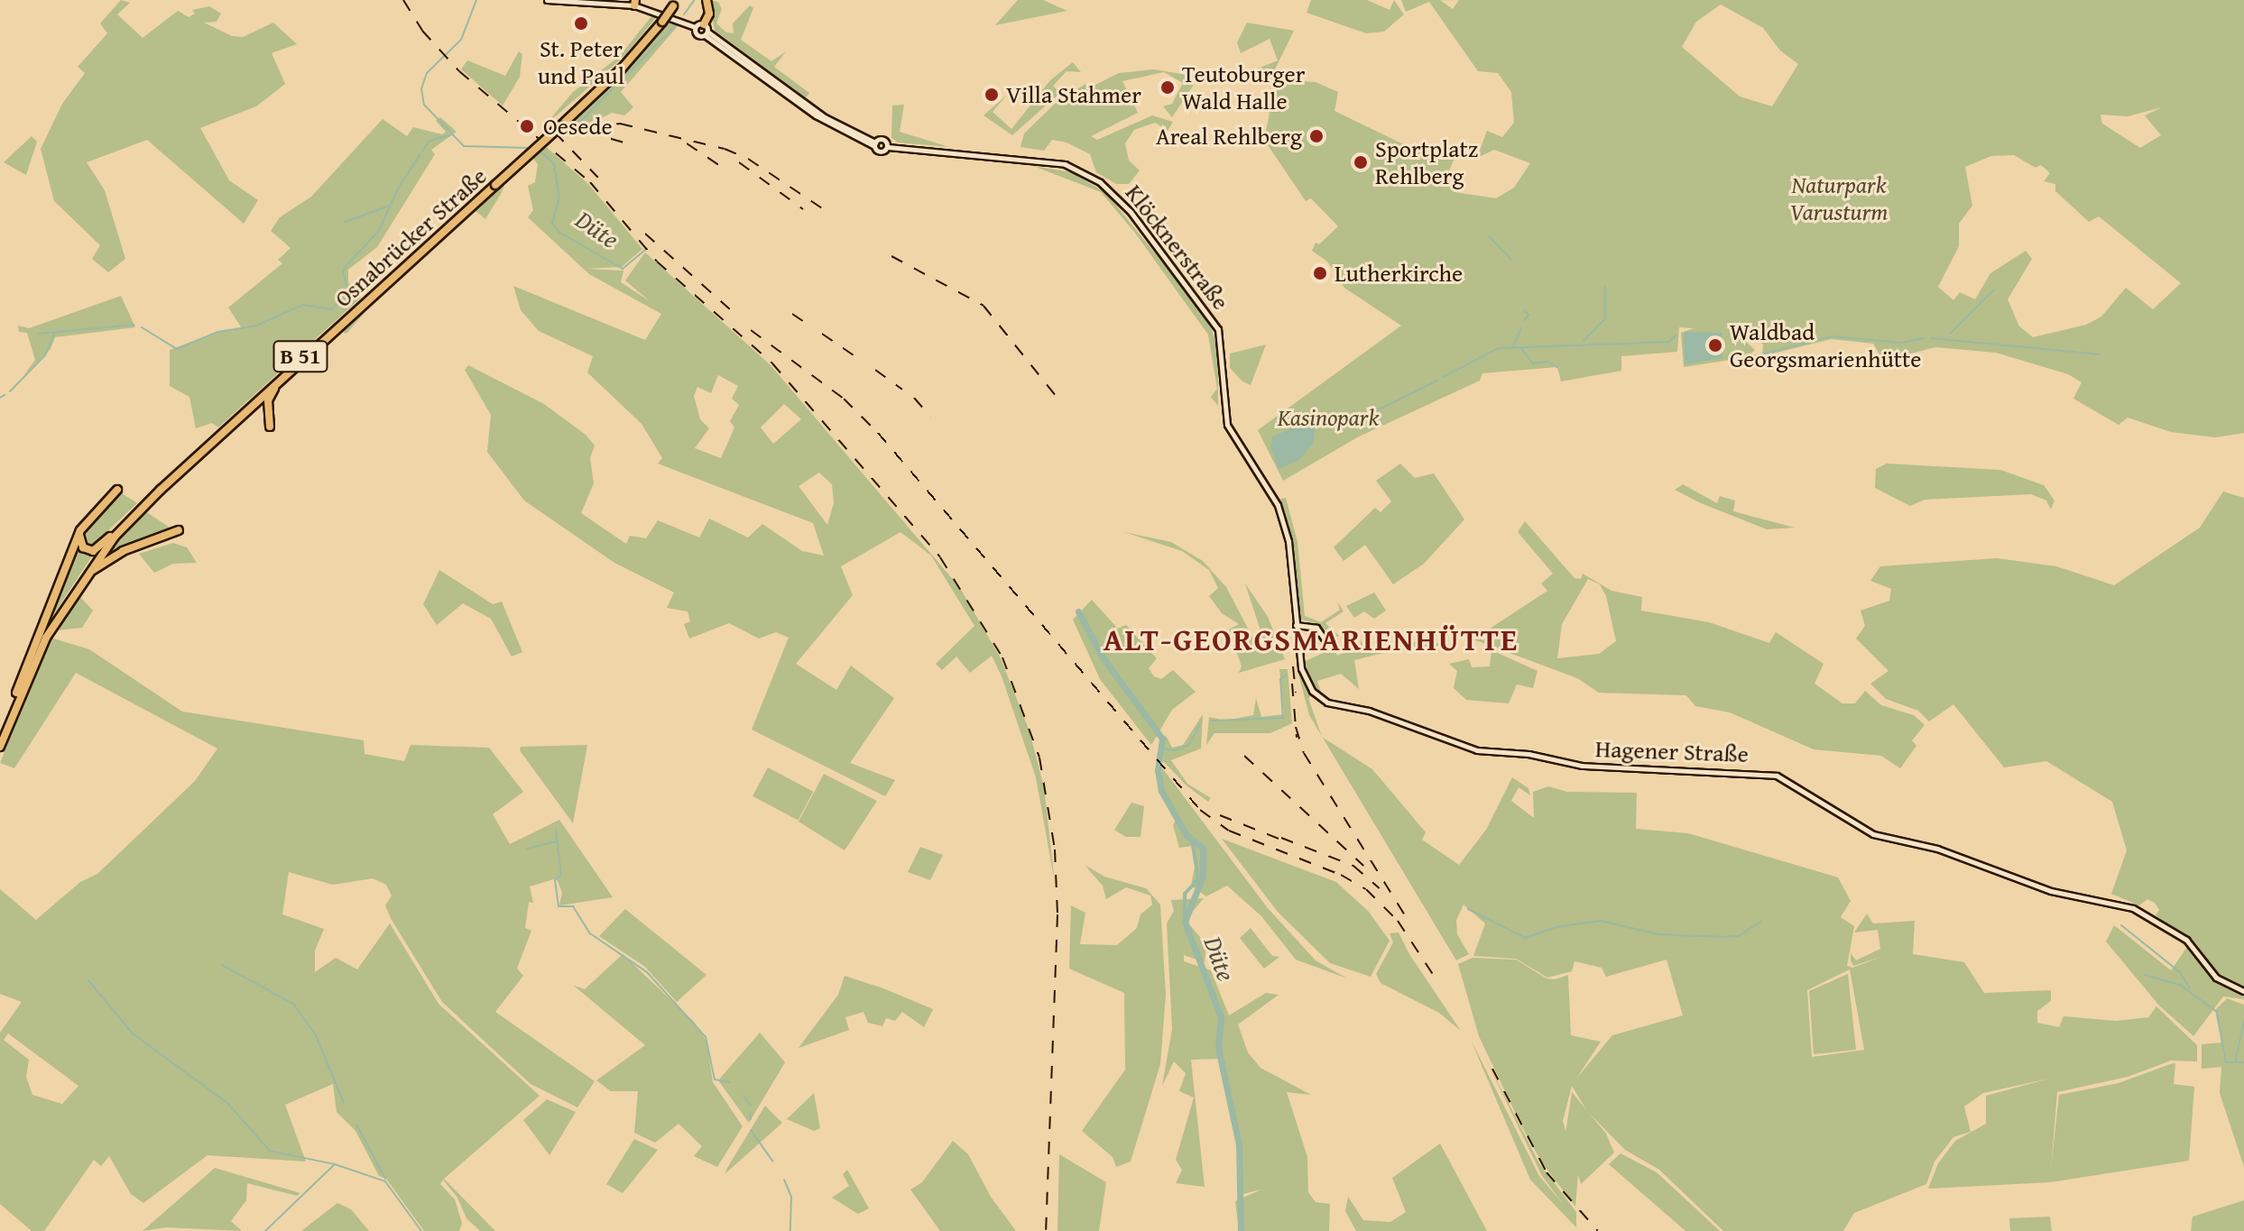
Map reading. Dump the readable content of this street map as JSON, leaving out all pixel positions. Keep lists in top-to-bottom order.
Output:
{
  "streets": {
    "highway": ["Osnabrücker Straße", "B 51"],
    "main road": ["Klöcknerstraße", "Hagener Straße"]
  },
  "crossings": [
    ["Klöcknerstraße", "Hagener Straße"]
  ],
  "districts": ["ALT-GEORGSMARIENHÜTTE"],
  "water": ["Düte"],
  "parks": ["Naturpark Varusturm", "Kasinopark"],
  "places": [
    "St. Peter und Paul",
    "Teutoburger Wald Halle",
    "Villa Stahmer",
    "Oesede",
    "Areal Rehlberg",
    "Sportplatz Rehlberg",
    "Lutherkirche",
    "Waldbad Georgsmarienhütte"
  ]
}
